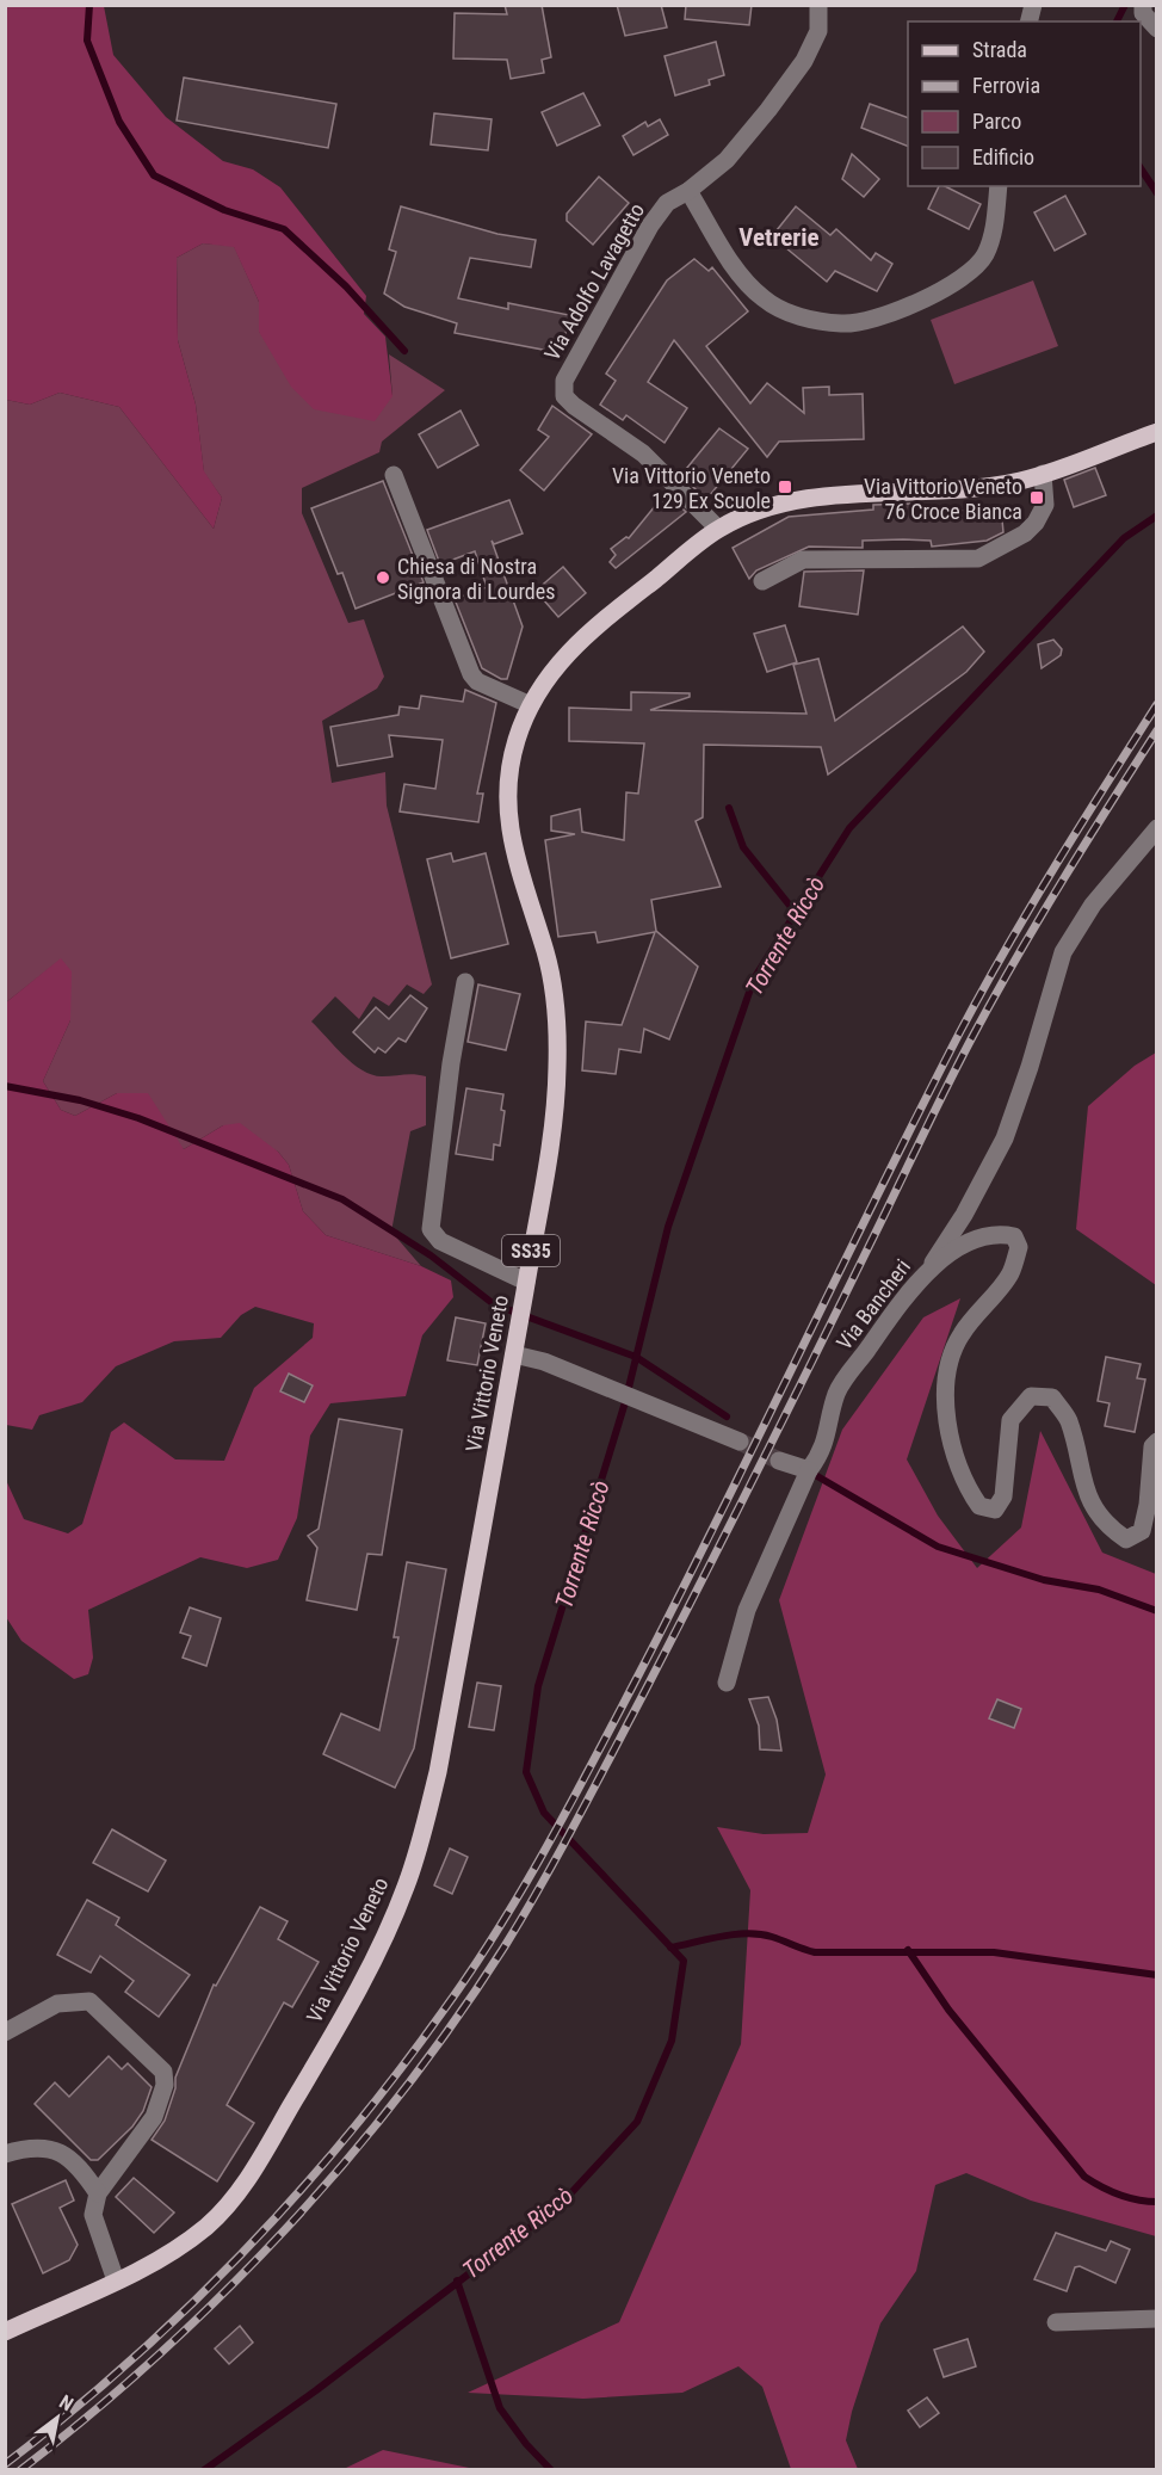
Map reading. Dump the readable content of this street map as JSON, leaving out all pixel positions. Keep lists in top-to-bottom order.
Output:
{
  "streets": {
    "main road": ["SS35", "Via Vittorio Veneto"],
    "street": ["Via Adolfo Lavagetto", "Via Bancheri"]
  },
  "crossings": [
    ["Via Adolfo Lavagetto", "Via Vittorio Veneto"]
  ],
  "districts": ["Vetrerie"],
  "water": ["Torrente Riccò"],
  "places": {
    "transit": ["Via Vittorio Veneto 129 Ex Scuole", "Via Vittorio Veneto 76 Croce Bianca"],
    "other": ["Chiesa di Nostra Signora di Lourdes"]
  },
  "legend": [
    "Strada",
    "Ferrovia",
    "Parco",
    "Edificio"
  ],
  "north": "top right"
}
